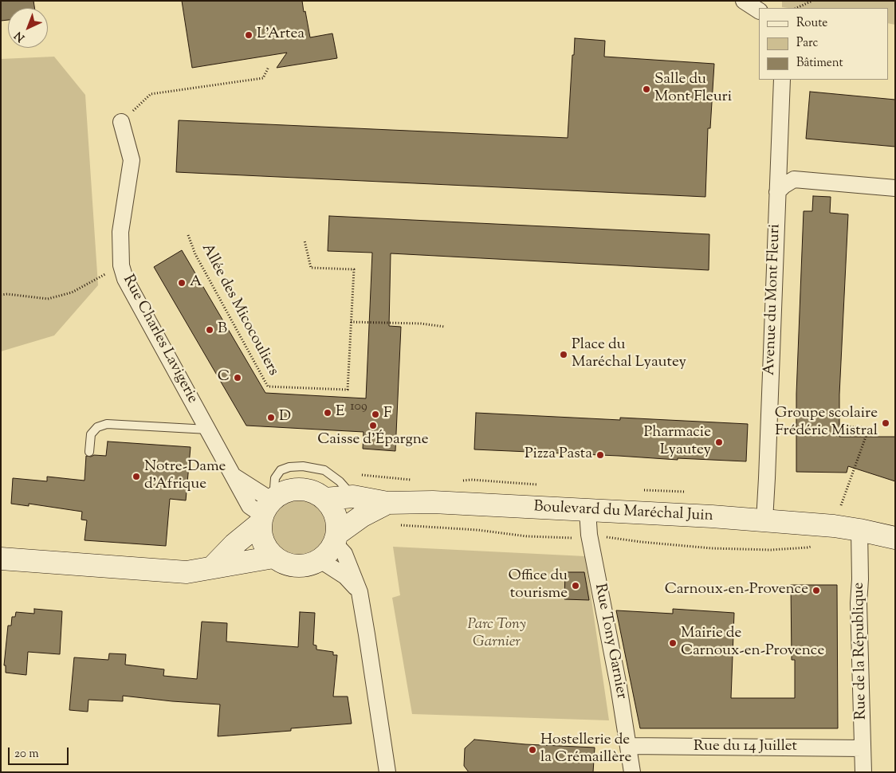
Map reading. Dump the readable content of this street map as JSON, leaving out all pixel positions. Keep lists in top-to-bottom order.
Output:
{
  "streets": {
    "main road": ["Boulevard du Maréchal Juin"],
    "street": [
      "Avenue du Mont Fleuri",
      "Rue Charles Lavigerie",
      "Rue Tony Garnier",
      "Rue de la République",
      "Rue du 14 Juillet"
    ],
    "path": ["Allée des Micocouliers"]
  },
  "crossings": [
    ["Avenue du Mont Fleuri", "Boulevard du Maréchal Juin"],
    ["Boulevard du Maréchal Juin", "Rue Tony Garnier"],
    ["Boulevard du Maréchal Juin", "Rue de la République"],
    ["Rue Tony Garnier", "Rue du 14 Juillet"],
    ["Rue de la République", "Rue du 14 Juillet"]
  ],
  "parks": ["Parc Tony Garnier"],
  "places": [
    "L'Artea",
    "Salle du Mont Fleuri",
    "A",
    "B",
    "Place du Maréchal Lyautey",
    "C",
    "E",
    "F",
    "D",
    "Groupe scolaire Frédéric Mistral",
    "Caisse d'Épargne",
    "Pharmacie Lyautey",
    "Pizza Pasta",
    "Notre-Dame d'Afrique",
    "Office du tourisme",
    "Carnoux-en-Provence",
    "Mairie de Carnoux-en-Provence",
    "Hostellerie de la Crémaillère"
  ],
  "house_numbers": ["109"],
  "legend": ["Route", "Parc", "Bâtiment"],
  "scale_bar": "20 m",
  "north": "bottom left"
}
